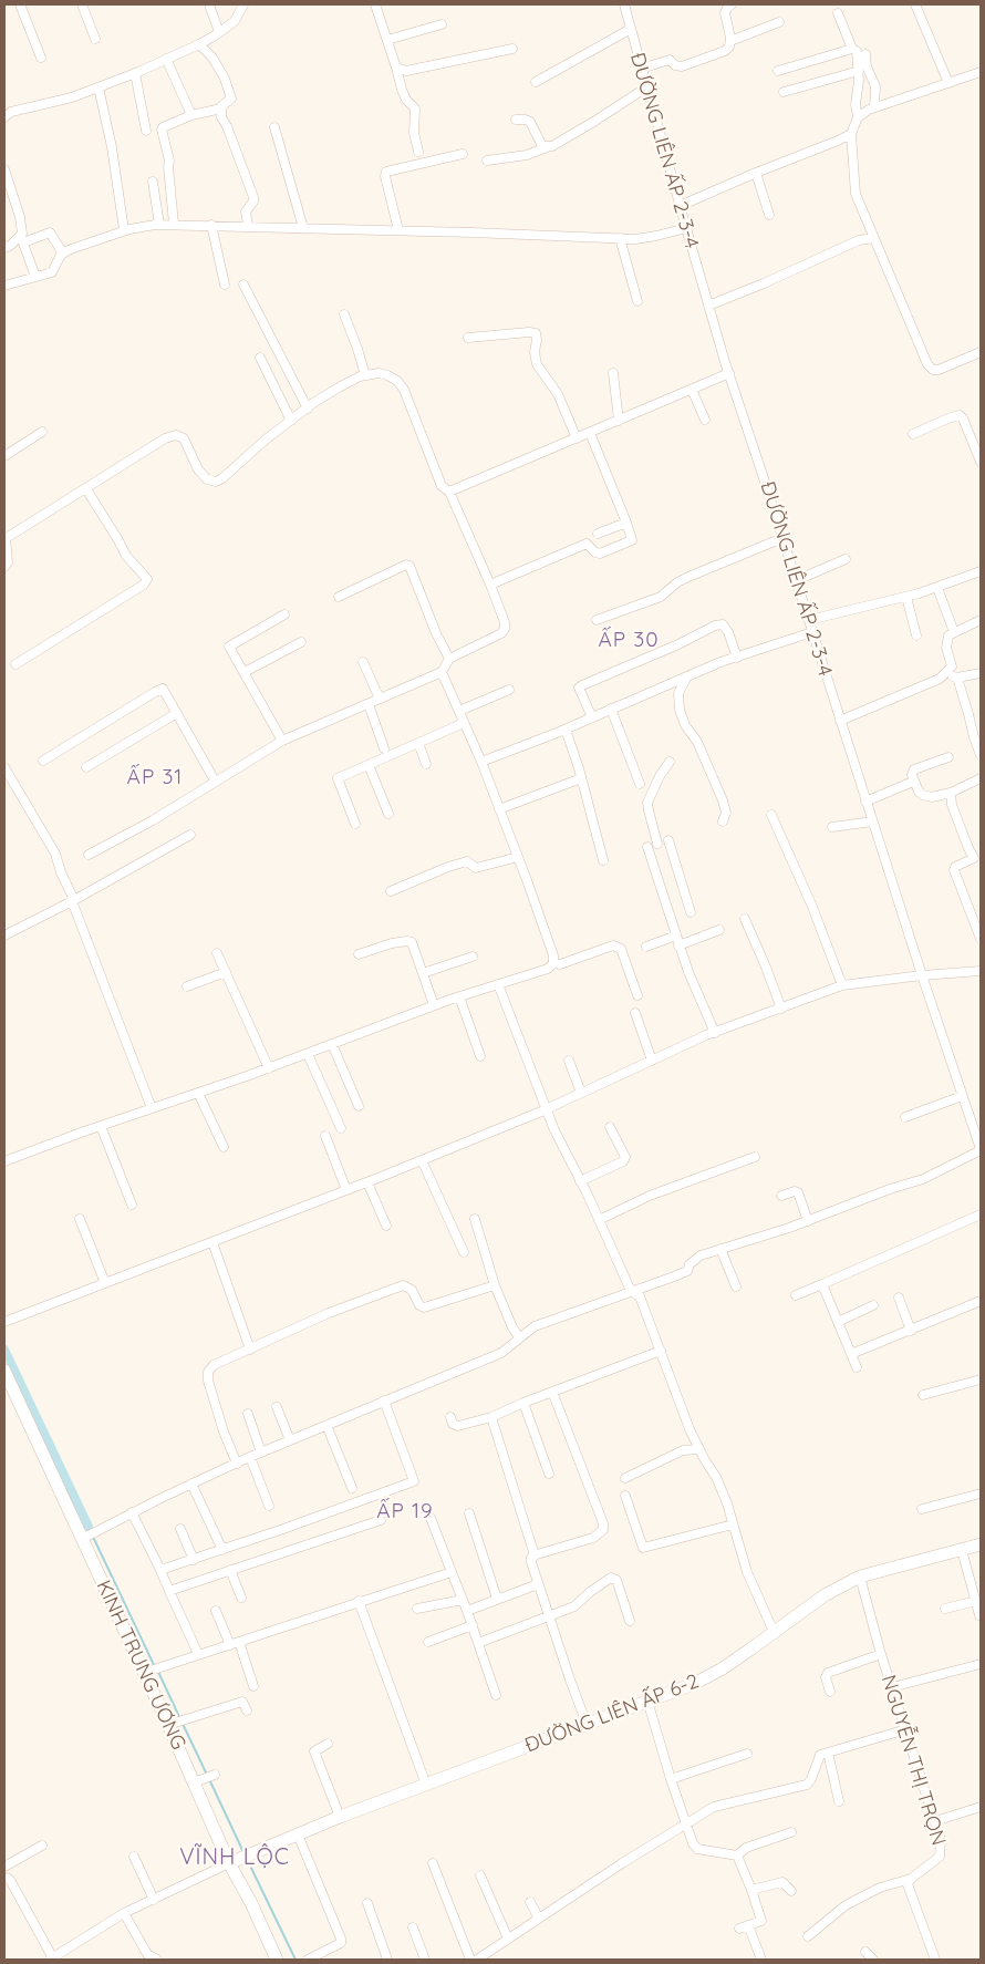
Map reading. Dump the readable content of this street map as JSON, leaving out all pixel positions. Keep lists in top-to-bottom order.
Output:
{
  "streets": {
    "street": [
      "ĐƯỜNG LIÊN ẤP 2-3-4",
      "KINH TRUNG ƯƠNG",
      "ĐƯỜNG LIÊN ẤP 6-2",
      "NGUYỄN THỊ TRỌN"
    ]
  },
  "crossings": [
    ["KINH TRUNG ƯƠNG", "ĐƯỜNG LIÊN ẤP 6-2"],
    ["ĐƯỜNG LIÊN ẤP 6-2", "NGUYỄN THỊ TRỌN"]
  ],
  "districts": [
    "ẤP 30",
    "ẤP 31",
    "ẤP 19",
    "VĨNH LỘC"
  ]
}
